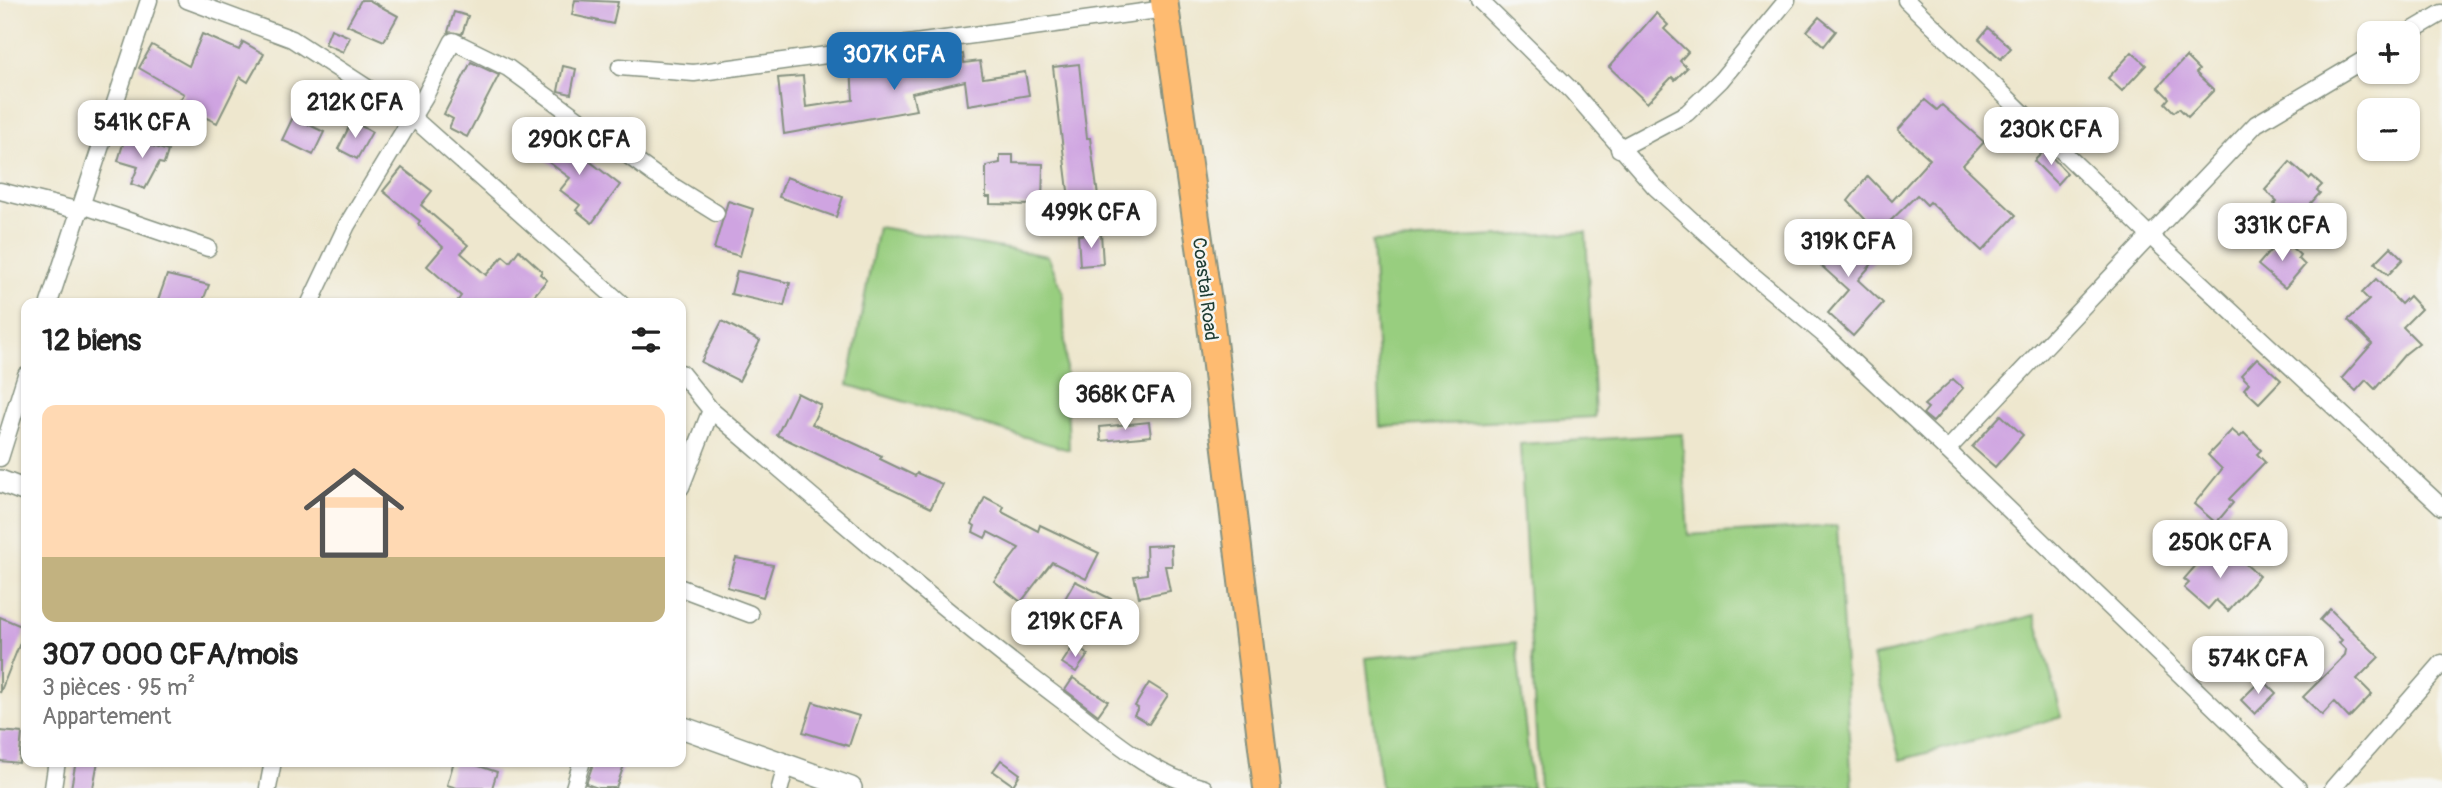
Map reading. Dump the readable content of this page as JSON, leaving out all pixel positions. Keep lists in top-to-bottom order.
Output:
{
  "streets": {
    "main road": ["Coastal Road"]
  },
  "page": {
    "map_buttons": ["+", "−"],
    "price": [
      "307K CFA",
      "212K CFA",
      "541K CFA",
      "230K CFA",
      "290K CFA",
      "499K CFA",
      "331K CFA",
      "319K CFA",
      "368K CFA",
      "250K CFA",
      "219K CFA",
      "574K CFA"
    ],
    "heading": "12 biens",
    "list": [
      {
        "name": "307 000 CFA/mois",
        "note": "3 pièces · 95 m² · Appartement"
      }
    ]
  }
}
